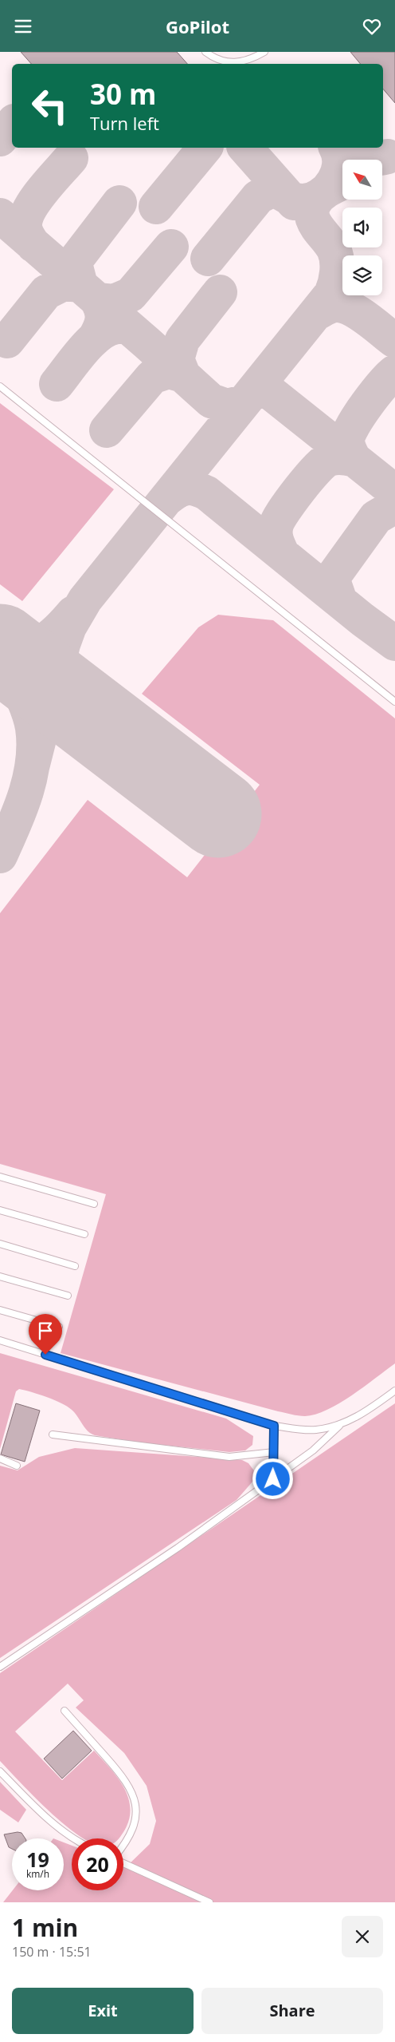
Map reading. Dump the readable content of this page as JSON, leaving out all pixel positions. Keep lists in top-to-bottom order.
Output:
{
  "north": "top left",
  "page": {
    "header": "GoPilot",
    "turn": ["30 m", "Turn left"],
    "speed": "19 km/h",
    "limit": "20",
    "heading": ["1 min", "150 m · 15:51"],
    "buttons": ["Exit", "Share"]
  }
}
